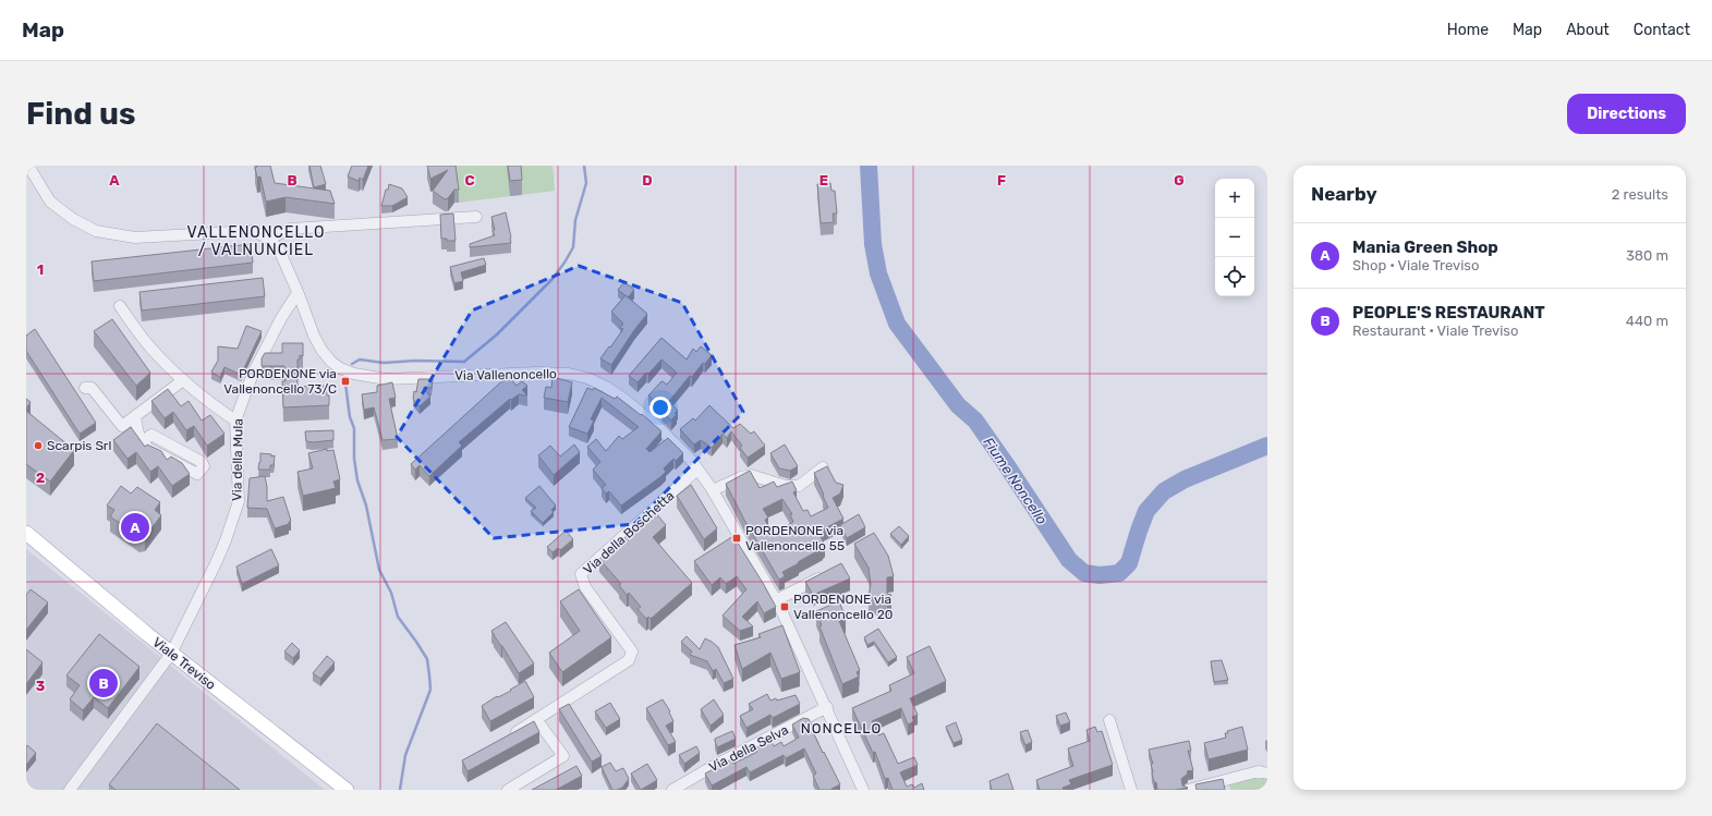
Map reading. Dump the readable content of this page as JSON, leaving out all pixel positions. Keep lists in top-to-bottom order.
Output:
{
  "streets": {
    "main road": ["Viale Treviso"],
    "street": [
      "Via Vallenoncello",
      "Via della Mula",
      "Via della Boschetta",
      "Via della Selva"
    ]
  },
  "crossings": [
    ["Via Vallenoncello", "Via della Mula"],
    ["Via Vallenoncello", "Via della Boschetta"],
    ["Via Vallenoncello", "Via della Selva"],
    ["Via della Mula", "Viale Treviso"]
  ],
  "districts": ["VALLENONCELLO / VALNUNCIEL", "NONCELLO"],
  "water": ["Fiume Noncello"],
  "places": {
    "transit": ["PORDENONE via Vallenoncello 73/C", "PORDENONE via Vallenoncello 55", "PORDENONE via Vallenoncello 20"],
    "other": ["Scarpis Srl"]
  },
  "page": {
    "header": "Map",
    "nav": [
      "Home",
      "Map",
      "About",
      "Contact"
    ],
    "buttons": "Directions",
    "title": "Find us",
    "heading": ["Nearby", "2 results"],
    "map_buttons": ["+", "−"],
    "list": [
      {
        "mark": "A",
        "name": "Mania Green Shop",
        "note": "Shop · Viale Treviso",
        "value": "380 m"
      },
      {
        "mark": "B",
        "name": "PEOPLE'S RESTAURANT",
        "note": "Restaurant · Viale Treviso",
        "value": "440 m"
      }
    ],
    "pins": ["A", "B"]
  },
  "grid": {
    "columns": [
      "A",
      "B",
      "C",
      "D",
      "E",
      "F",
      "G"
    ],
    "rows": ["1", "2", "3"]
  }
}
